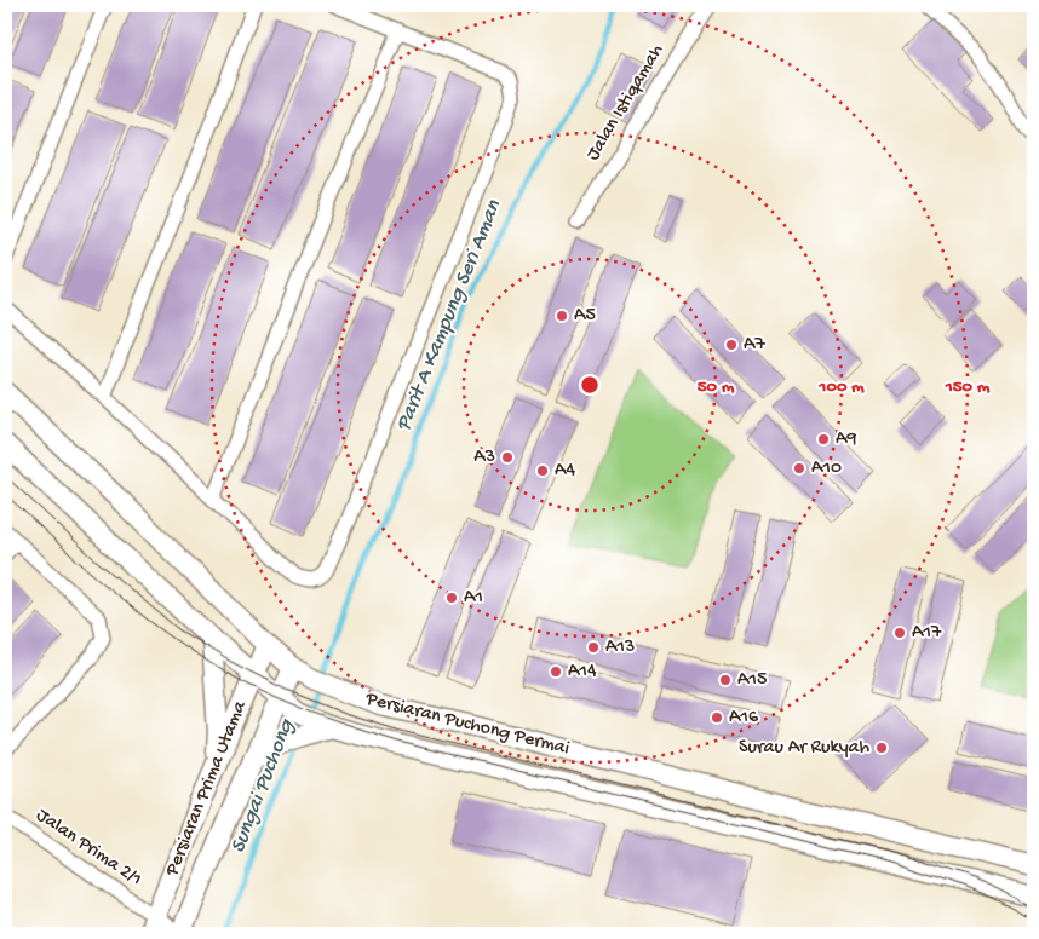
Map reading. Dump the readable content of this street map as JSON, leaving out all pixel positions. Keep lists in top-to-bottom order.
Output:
{
  "streets": {
    "main road": ["Persiaran Puchong Permai", "Persiaran Prima Utama"],
    "street": ["Jalan Istiqamah", "Jalan Prima 2/1"]
  },
  "crossings": [
    ["Persiaran Puchong Permai", "Persiaran Prima Utama"],
    ["Persiaran Prima Utama", "Jalan Prima 2/1"]
  ],
  "water": ["Parit A Kampung Seri Aman", "Sungai Puchong"],
  "places": [
    "A5",
    "A7",
    "A9",
    "A3",
    "A10",
    "A4",
    "A1",
    "A17",
    "A13",
    "A14",
    "A15",
    "A16",
    "Surau Ar Rukyah"
  ],
  "rings": ["50 m", "100 m", "150 m"]
}
